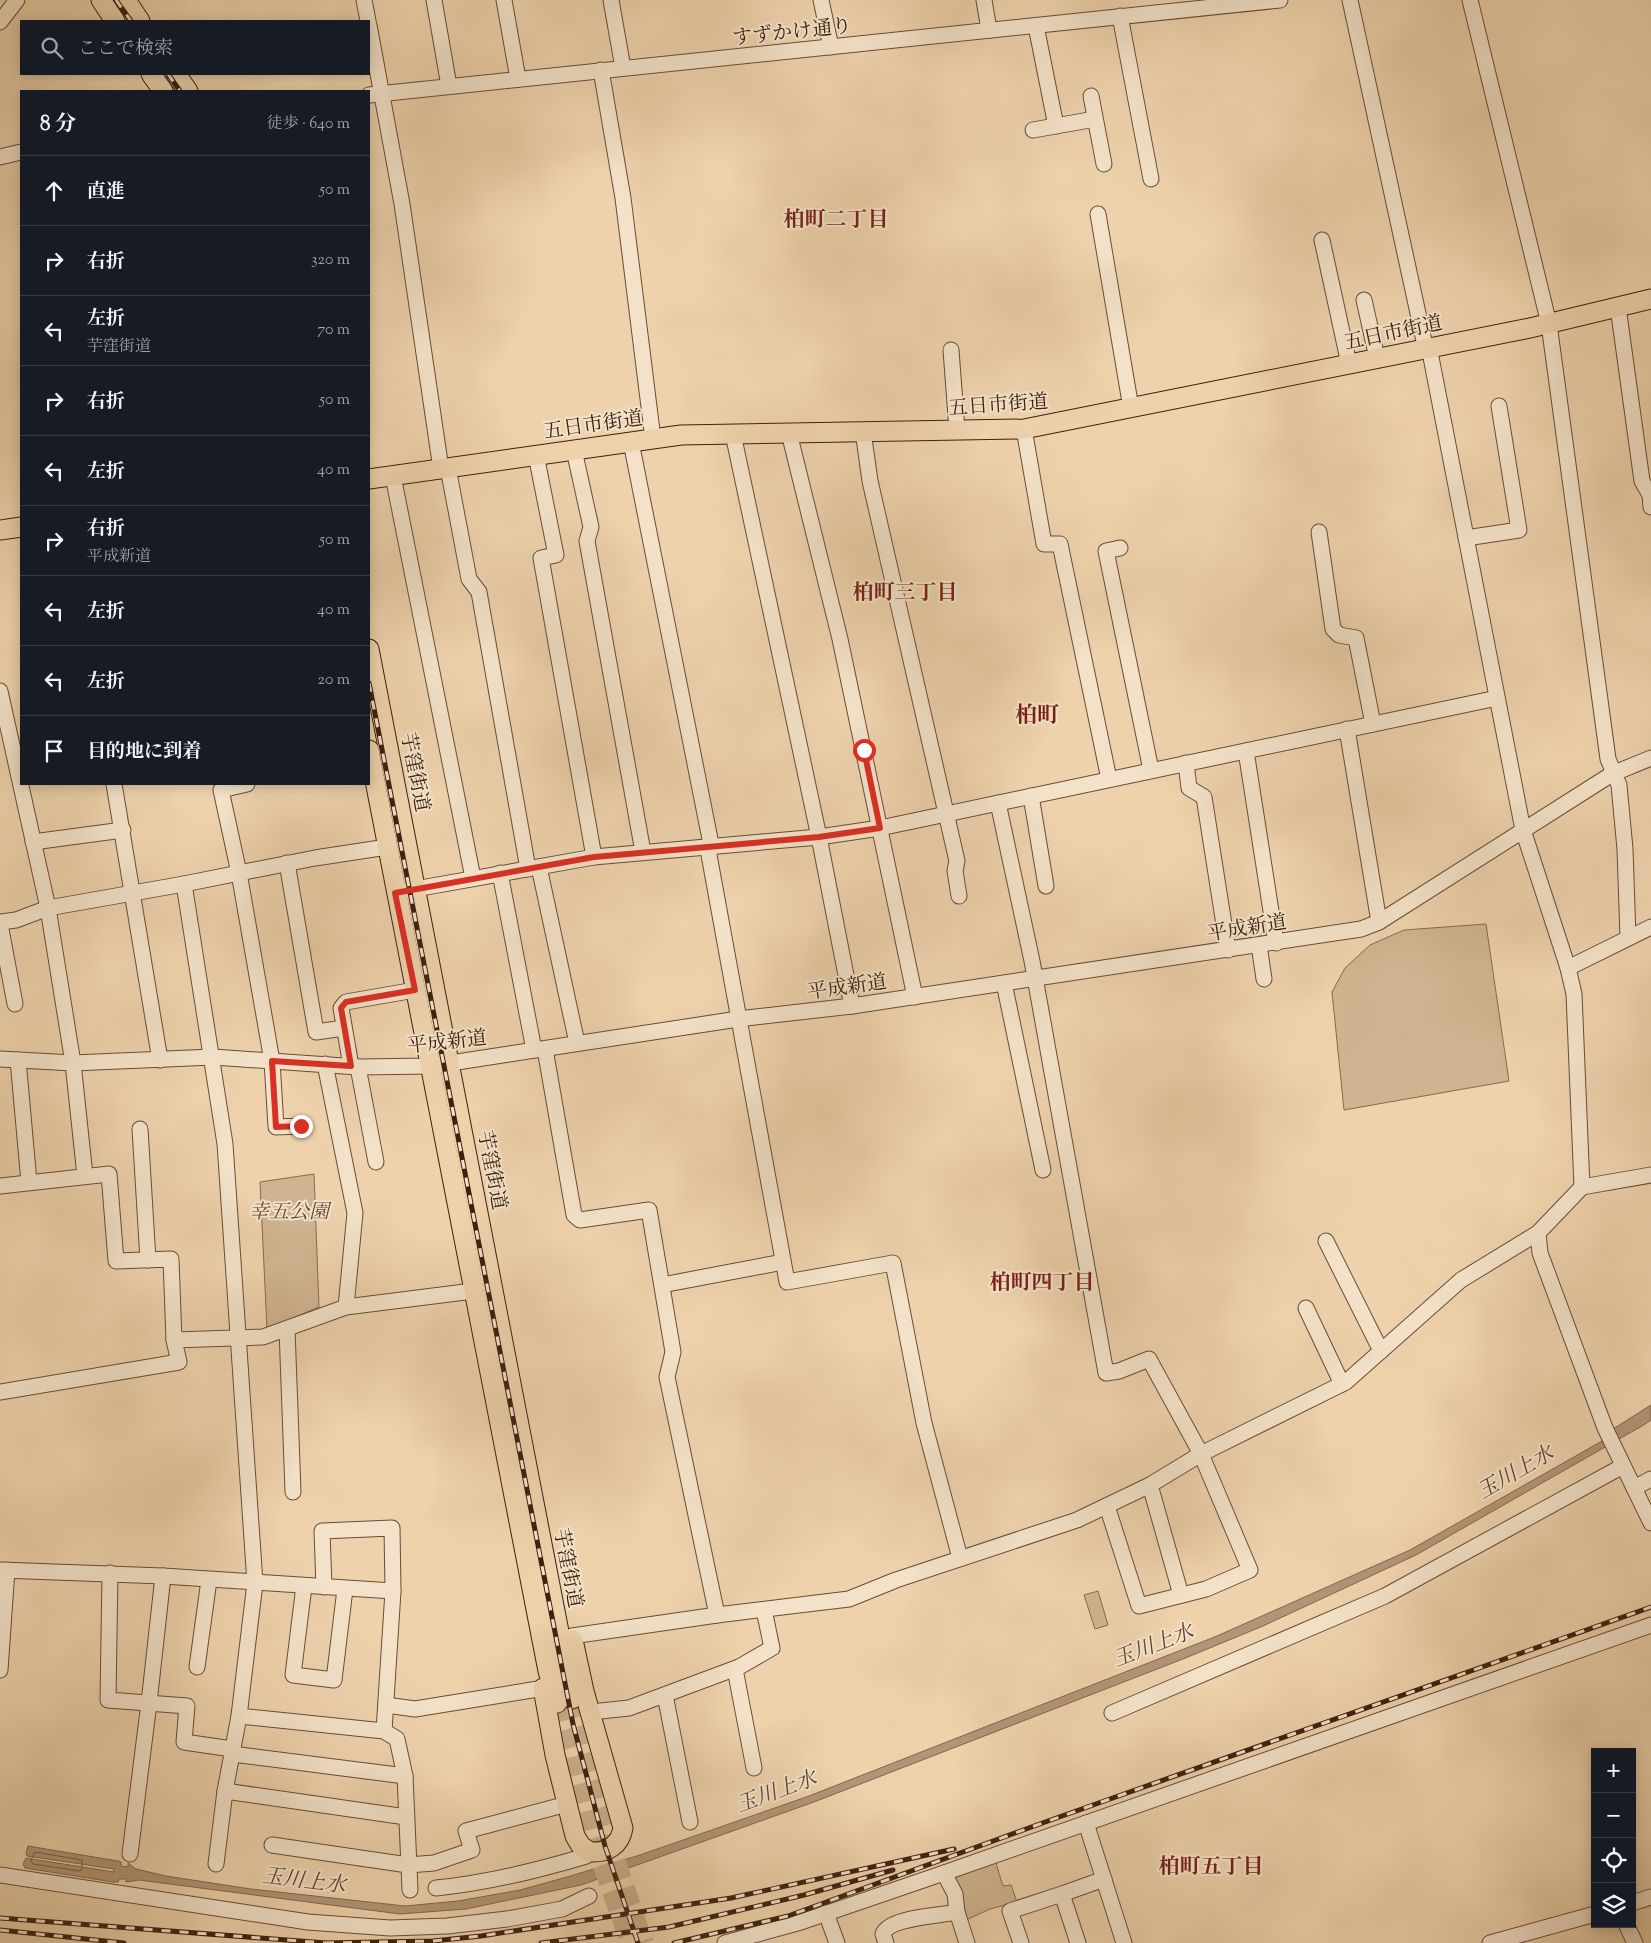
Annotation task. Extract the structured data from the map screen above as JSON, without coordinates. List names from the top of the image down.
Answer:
{
  "streets": {
    "main road": ["五日市街道", "芋窪街道"],
    "street": ["すずかけ通り", "平成新道"]
  },
  "crossings": [
    ["芋窪街道", "平成新道"]
  ],
  "districts": [
    "柏町二丁目",
    "柏町三丁目",
    "柏町",
    "柏町四丁目",
    "柏町五丁目"
  ],
  "water": ["玉川上水"],
  "parks": ["幸五公園"],
  "page": {
    "search": "ここで検索",
    "heading": ["8 分", "徒歩 · 640 m"],
    "list": [
      ["直進", "50 m"],
      ["右折", "320 m"],
      ["左折", "芋窪街道", "70 m"],
      ["右折", "50 m"],
      ["左折", "40 m"],
      ["右折", "平成新道", "50 m"],
      ["左折", "40 m"],
      ["左折", "20 m"],
      "目的地に到着"
    ],
    "map_buttons": ["+", "−"]
  }
}
